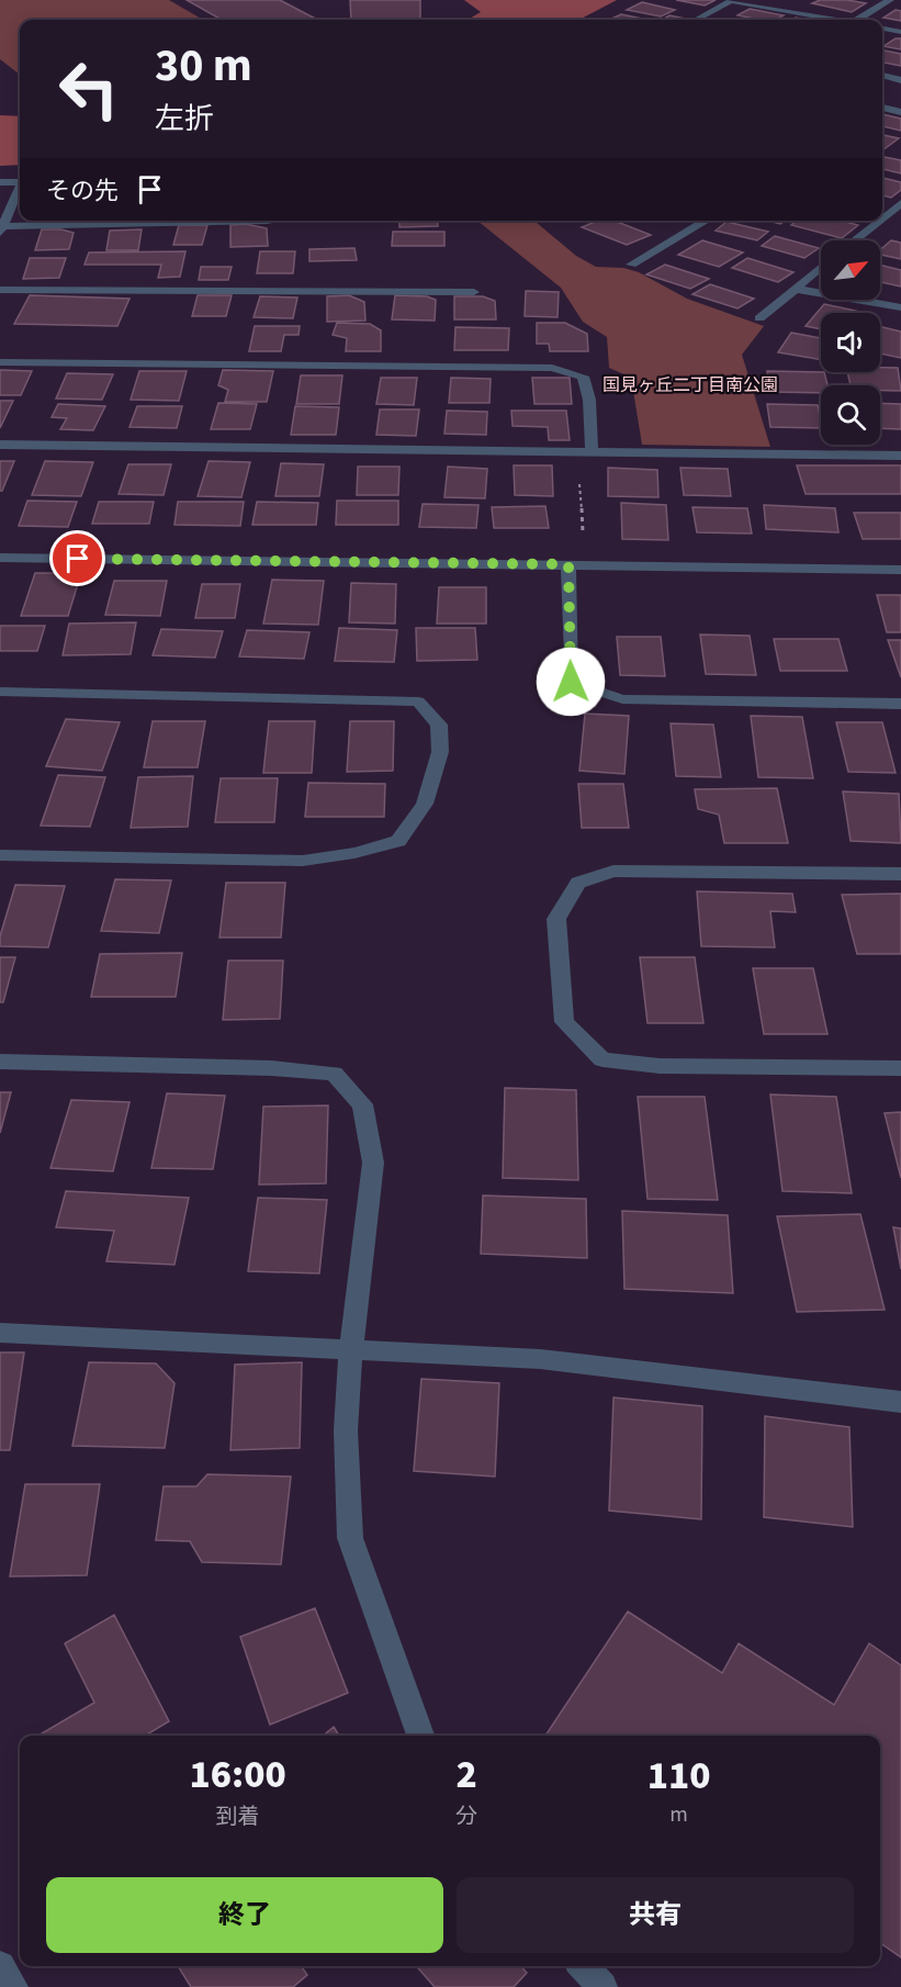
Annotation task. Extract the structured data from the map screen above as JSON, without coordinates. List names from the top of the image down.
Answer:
{
  "parks": ["国見ヶ丘二丁目南公園"],
  "north": "top right",
  "page": {
    "turn": ["30 m", "左折"],
    "then": "その先",
    "eta": [
      "16:00",
      "到着",
      "2",
      "分",
      "110",
      "m"
    ],
    "buttons": ["終了", "共有"]
  }
}
